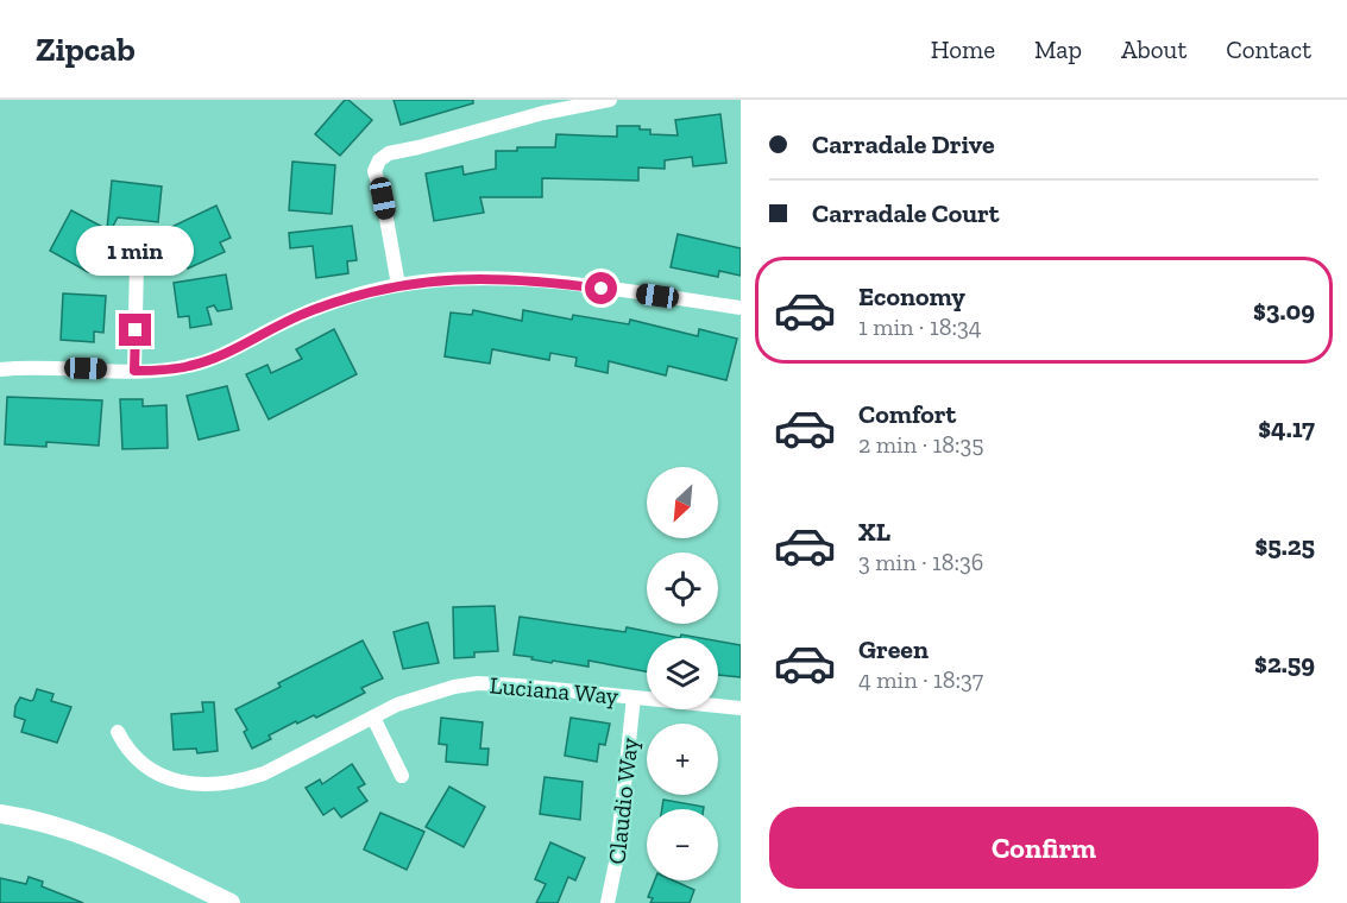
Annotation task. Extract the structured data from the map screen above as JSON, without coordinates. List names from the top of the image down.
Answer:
{
  "streets": {
    "street": ["Luciana Way", "Claudio Way"]
  },
  "crossings": [
    ["Luciana Way", "Claudio Way"]
  ],
  "north": "bottom left",
  "page": {
    "header": "Zipcab",
    "nav": [
      "Home",
      "Map",
      "About",
      "Contact"
    ],
    "banner": ["Carradale Drive", "Carradale Court"],
    "bubble": "1 min",
    "list": [
      {
        "name": "Economy",
        "note": "1 min · 18:34",
        "value": "$3.09"
      },
      {
        "name": "Comfort",
        "note": "2 min · 18:35",
        "value": "$4.17"
      },
      {
        "name": "XL",
        "note": "3 min · 18:36",
        "value": "$5.25"
      },
      {
        "name": "Green",
        "note": "4 min · 18:37",
        "value": "$2.59"
      }
    ],
    "map_buttons": ["+", "−"],
    "buttons": "Confirm"
  }
}
